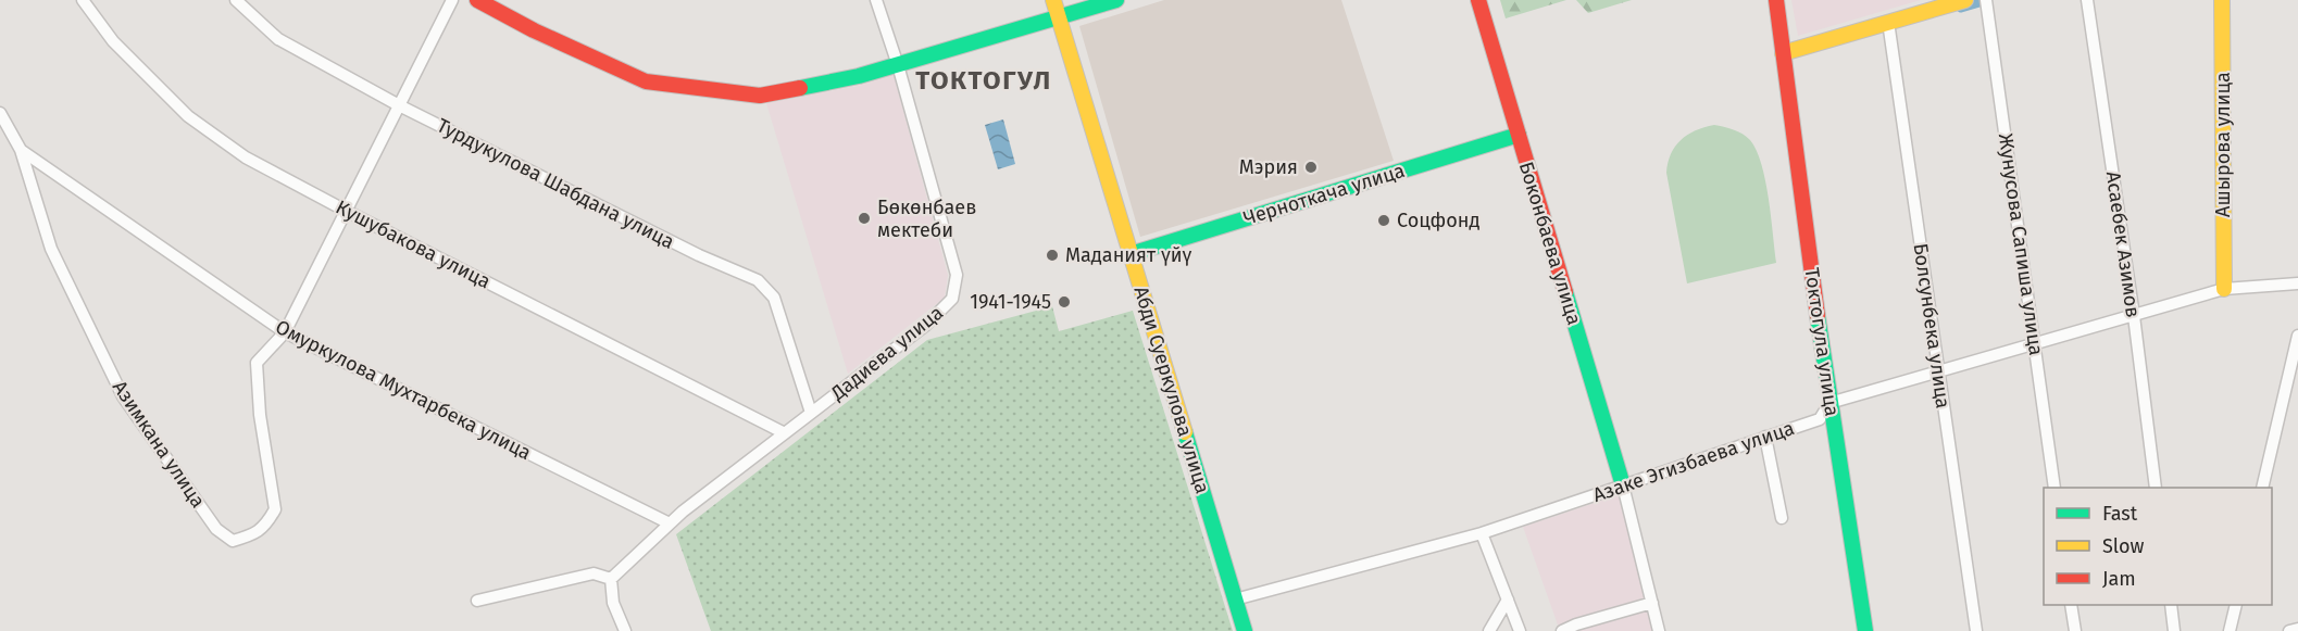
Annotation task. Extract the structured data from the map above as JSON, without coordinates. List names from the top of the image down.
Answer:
{
  "streets": {
    "street": [
      "Ашырова улица",
      "Турдукулова Шабдана улица",
      "Черноткача улица",
      "Боконбаева улица",
      "Кушубакова улица",
      "Жунусова Сапиша улица",
      "Асаебек Азимов",
      "Болсунбека улица",
      "Токтогула улица",
      "Дадиева улица",
      "Омуркулова Мухтарбека улица",
      "Абди Суеркулова улица",
      "Азимкана улица",
      "Азаке Эгизбаева улица"
    ]
  },
  "crossings": [
    ["Ашырова улица", "Азаке Эгизбаева улица"],
    ["Турдукулова Шабдана улица", "Дадиева улица"],
    ["Черноткача улица", "Боконбаева улица"],
    ["Черноткача улица", "Абди Суеркулова улица"],
    ["Боконбаева улица", "Азаке Эгизбаева улица"],
    ["Кушубакова улица", "Дадиева улица"],
    ["Жунусова Сапиша улица", "Азаке Эгизбаева улица"],
    ["Асаебек Азимов", "Азаке Эгизбаева улица"],
    ["Болсунбека улица", "Азаке Эгизбаева улица"],
    ["Токтогула улица", "Азаке Эгизбаева улица"],
    ["Дадиева улица", "Омуркулова Мухтарбека улица"],
    ["Омуркулова Мухтарбека улица", "Азимкана улица"],
    ["Абди Суеркулова улица", "Азаке Эгизбаева улица"]
  ],
  "districts": ["ТОКТОГУЛ"],
  "places": [
    "Мэрия",
    "Бөкөнбаев мектеби",
    "Соцфонд",
    "Маданият үйү",
    "1941-1945"
  ],
  "legend": ["Fast", "Slow", "Jam"]
}
